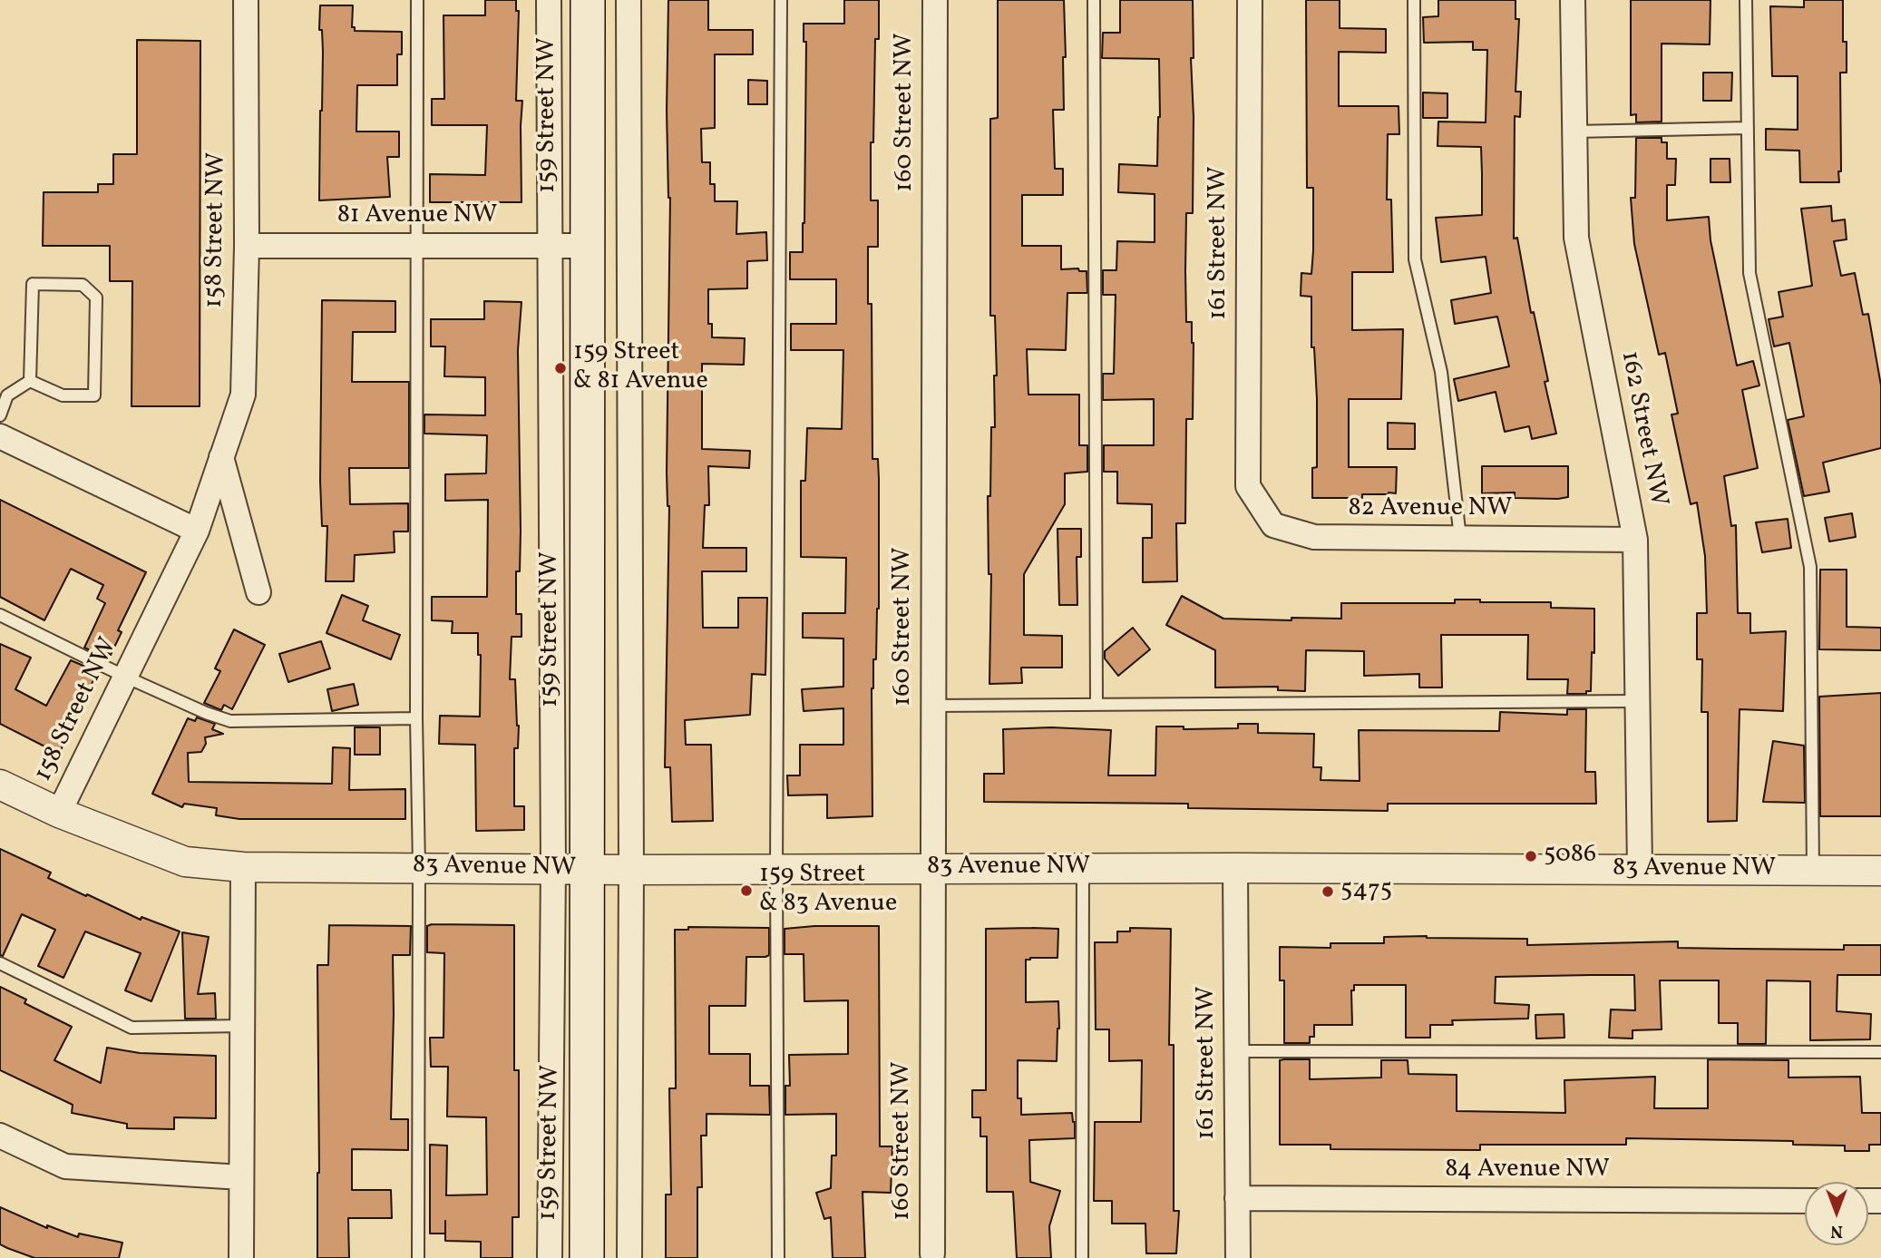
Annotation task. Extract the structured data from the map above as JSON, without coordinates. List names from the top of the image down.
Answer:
{
  "streets": {
    "main road": ["159 Street NW"],
    "street": [
      "160 Street NW",
      "81 Avenue NW",
      "158 Street NW",
      "161 Street NW",
      "162 Street NW",
      "82 Avenue NW",
      "83 Avenue NW",
      "84 Avenue NW"
    ]
  },
  "crossings": [
    ["160 Street NW", "83 Avenue NW"],
    ["159 Street NW", "81 Avenue NW"],
    ["159 Street NW", "83 Avenue NW"],
    ["81 Avenue NW", "158 Street NW"],
    ["158 Street NW", "83 Avenue NW"],
    ["161 Street NW", "82 Avenue NW"],
    ["161 Street NW", "83 Avenue NW"],
    ["161 Street NW", "84 Avenue NW"],
    ["162 Street NW", "82 Avenue NW"],
    ["162 Street NW", "83 Avenue NW"]
  ],
  "places": [
    "159 Street & 81 Avenue",
    "5086",
    "159 Street & 83 Avenue",
    "5475"
  ],
  "north": "bottom"
}
